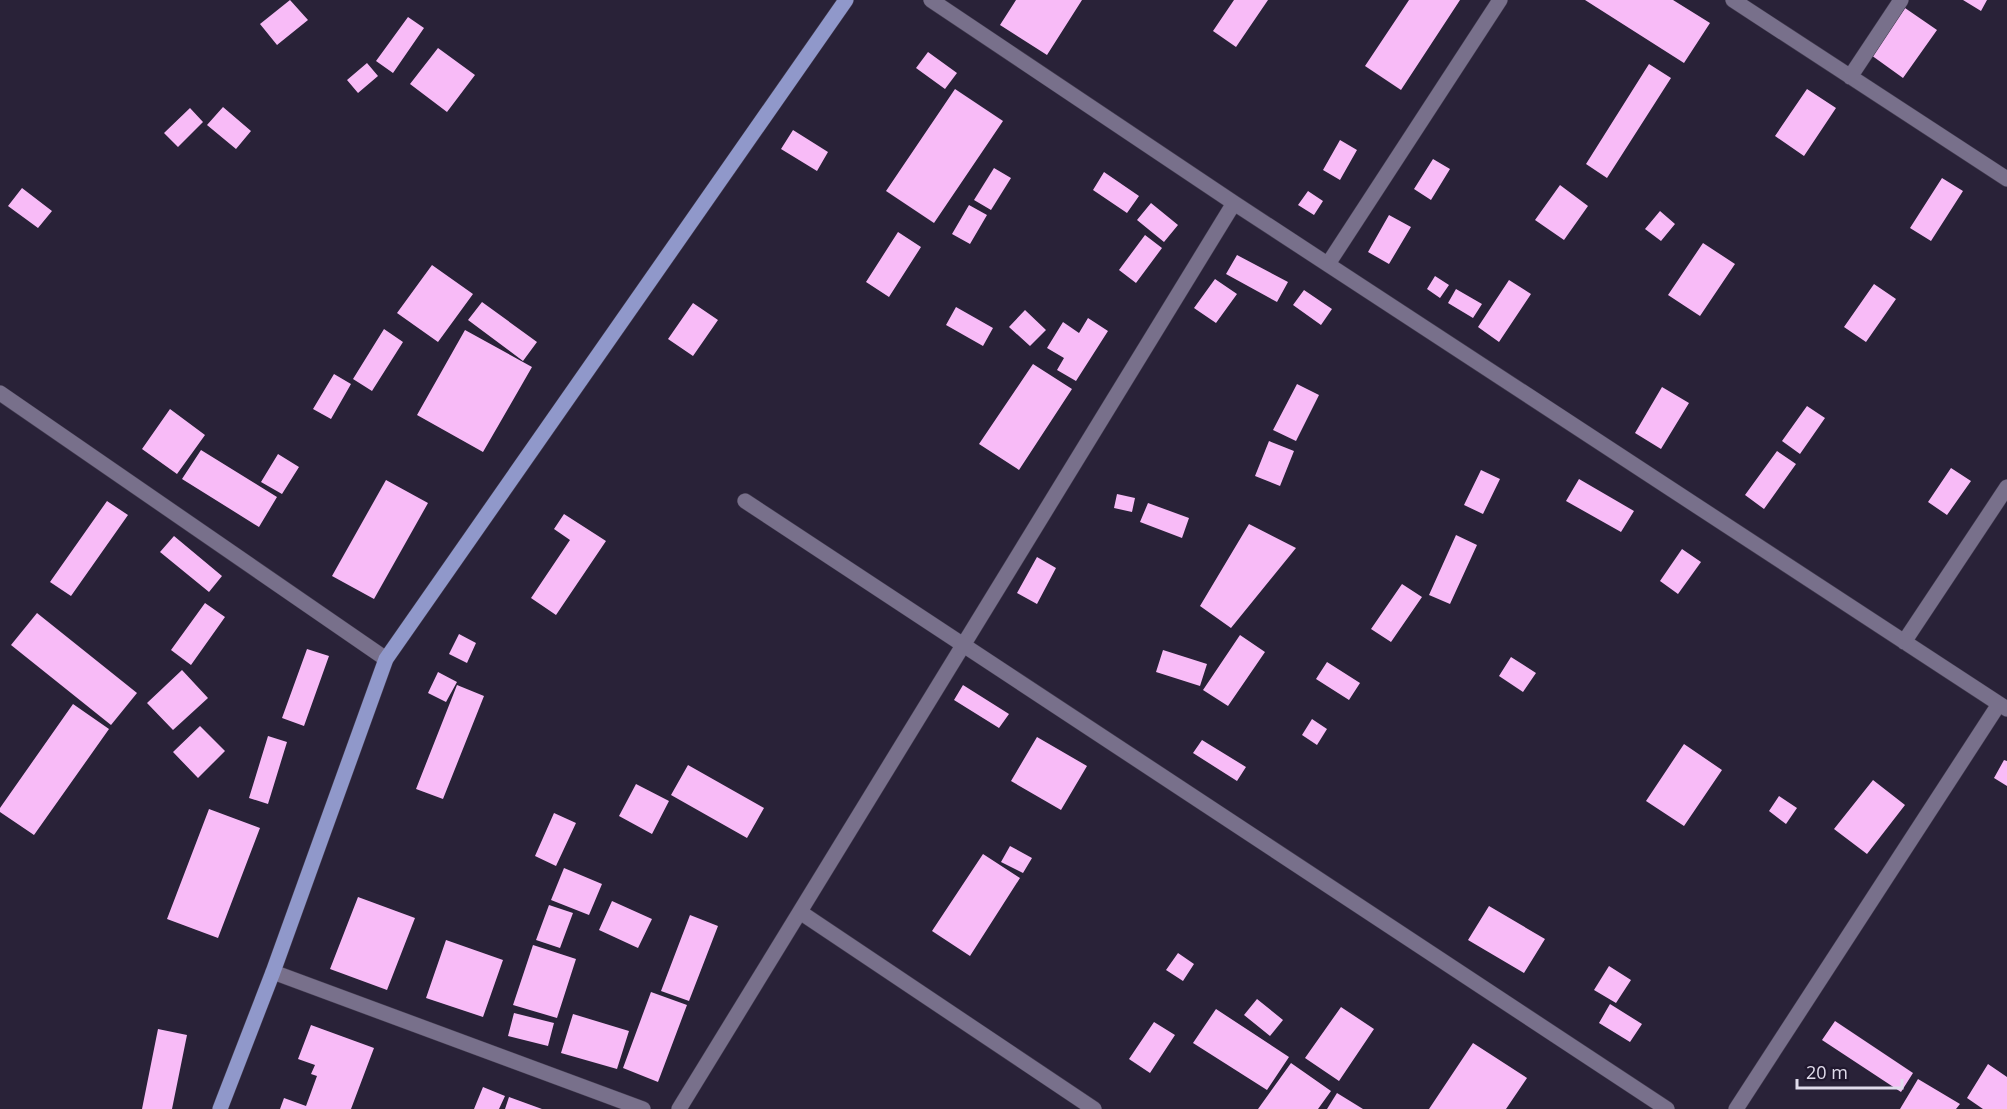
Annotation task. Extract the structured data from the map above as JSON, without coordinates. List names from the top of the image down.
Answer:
{
  "scale_bar": "20 m"
}
